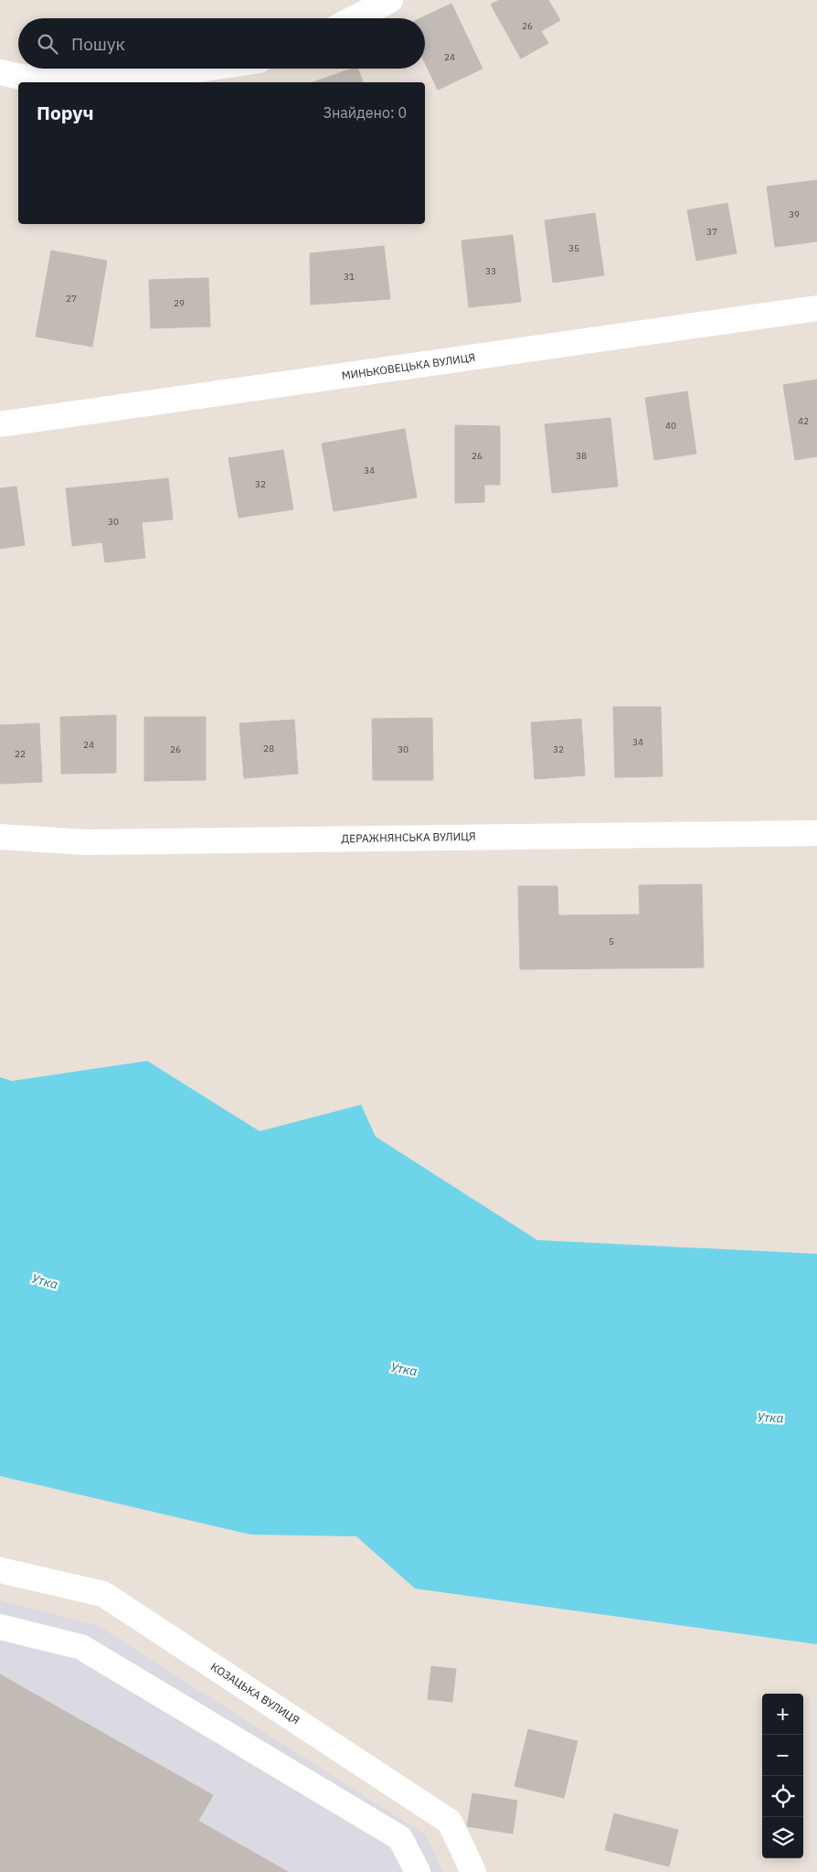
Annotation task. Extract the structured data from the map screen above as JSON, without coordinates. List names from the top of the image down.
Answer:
{
  "streets": {
    "street": ["МИНЬКОВЕЦЬКА ВУЛИЦЯ", "ДЕРАЖНЯНСЬКА ВУЛИЦЯ", "КОЗАЦЬКА ВУЛИЦЯ"]
  },
  "water": ["Утка"],
  "house_numbers": [
    "26",
    "24",
    "39",
    "37",
    "35",
    "33",
    "31",
    "27",
    "29",
    "42",
    "40",
    "26",
    "38",
    "34",
    "32",
    "30",
    "34",
    "24",
    "28",
    "26",
    "30",
    "32",
    "22",
    "5"
  ],
  "page": {
    "search": "Пошук",
    "heading": ["Поруч", "Знайдено: 0"],
    "map_buttons": ["+", "−"]
  }
}
